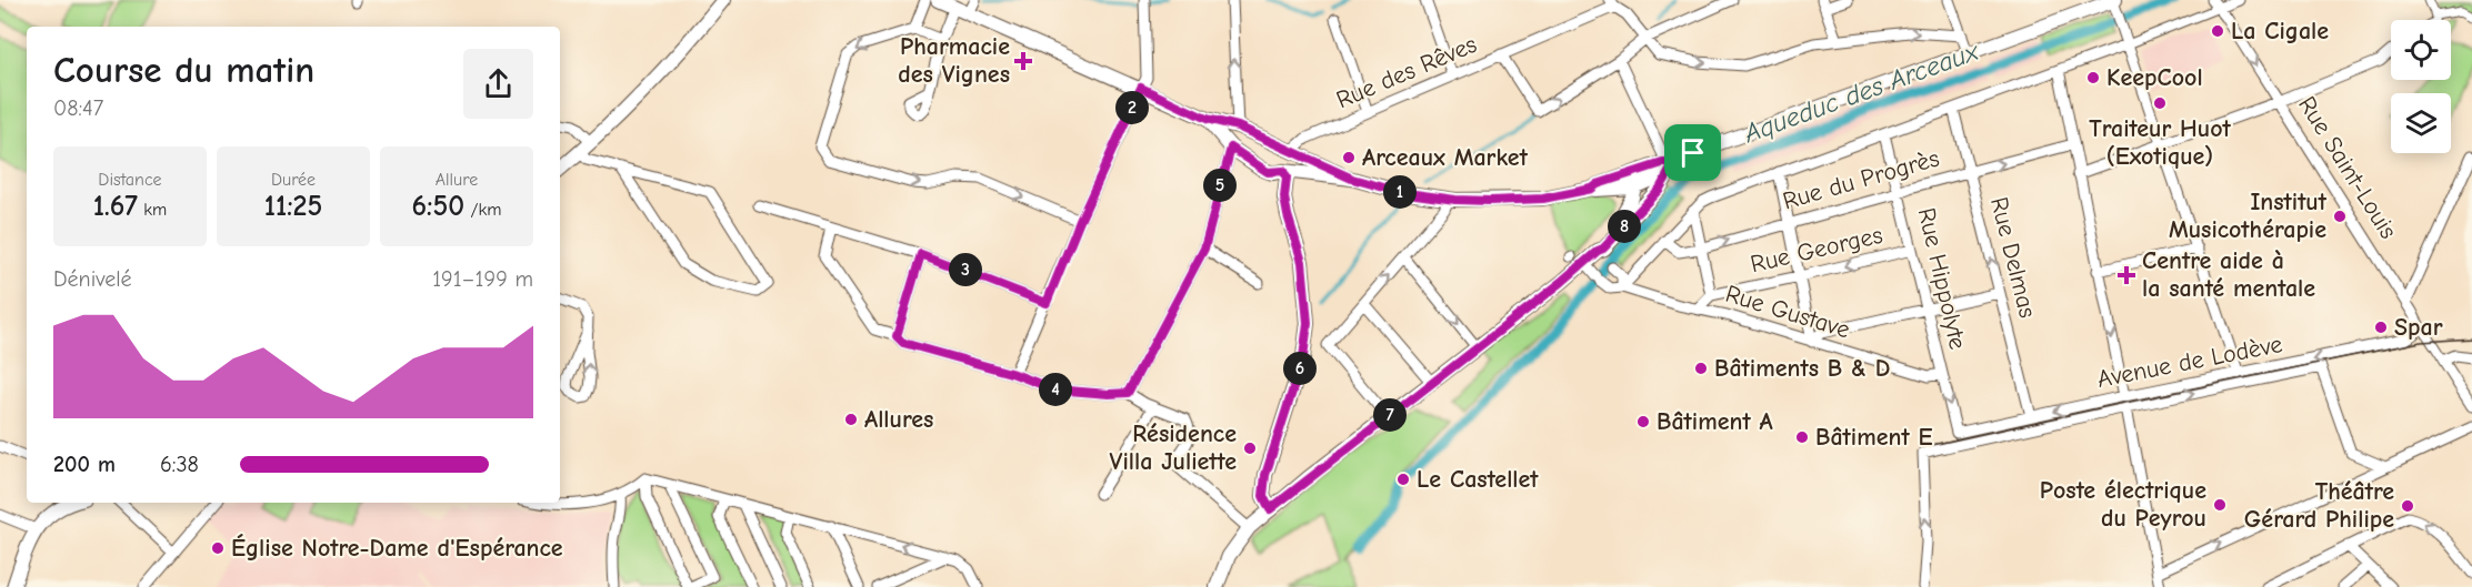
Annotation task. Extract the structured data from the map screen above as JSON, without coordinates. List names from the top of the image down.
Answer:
{
  "streets": {
    "street": [
      "Rue des Rêves",
      "Rue Saint-Louis",
      "Rue du Progrès",
      "Rue Georges",
      "Rue Delmas",
      "Rue Hippolyte",
      "Rue Gustave",
      "Avenue de Lodève"
    ]
  },
  "crossings": [
    ["Rue Saint-Louis", "Avenue de Lodève"],
    ["Rue du Progrès", "Rue Delmas"],
    ["Rue du Progrès", "Rue Hippolyte"],
    ["Rue Georges", "Rue Hippolyte"],
    ["Rue Delmas", "Avenue de Lodève"],
    ["Rue Hippolyte", "Rue Gustave"],
    ["Rue Hippolyte", "Avenue de Lodève"]
  ],
  "one_way": ["Rue Delmas", "Avenue de Lodève"],
  "water": ["Aqueduc des Arceaux"],
  "places": {
    "other": [
      "La Cigale",
      "KeepCool",
      "Traiteur Huot (Exotique)",
      "Arceaux Market",
      "Institut Musicothérapie",
      "Spar",
      "Bâtiments B & D",
      "Allures",
      "Bâtiment A",
      "Bâtiment E",
      "Résidence Villa Juliette",
      "Le Castellet",
      "Poste électrique du Peyrou",
      "Théâtre Gérard Philipe",
      "Église Notre-Dame d'Espérance"
    ],
    "health": ["Pharmacie des Vignes", "Centre aide à la santé mentale"]
  },
  "page": {
    "heading": ["Course du matin", "08:47"],
    "pins": [
      "2",
      "5",
      "1",
      "8",
      "3",
      "6",
      "4",
      "7"
    ],
    "stats": [
      ["Distance", "1.67 km"],
      ["Durée", "11:25"],
      ["Allure", "6:50 /km"]
    ],
    "chart": ["Dénivelé", "191–199 m"],
    "list": [
      {
        "name": "200 m",
        "note": "6:38"
      }
    ]
  }
}
